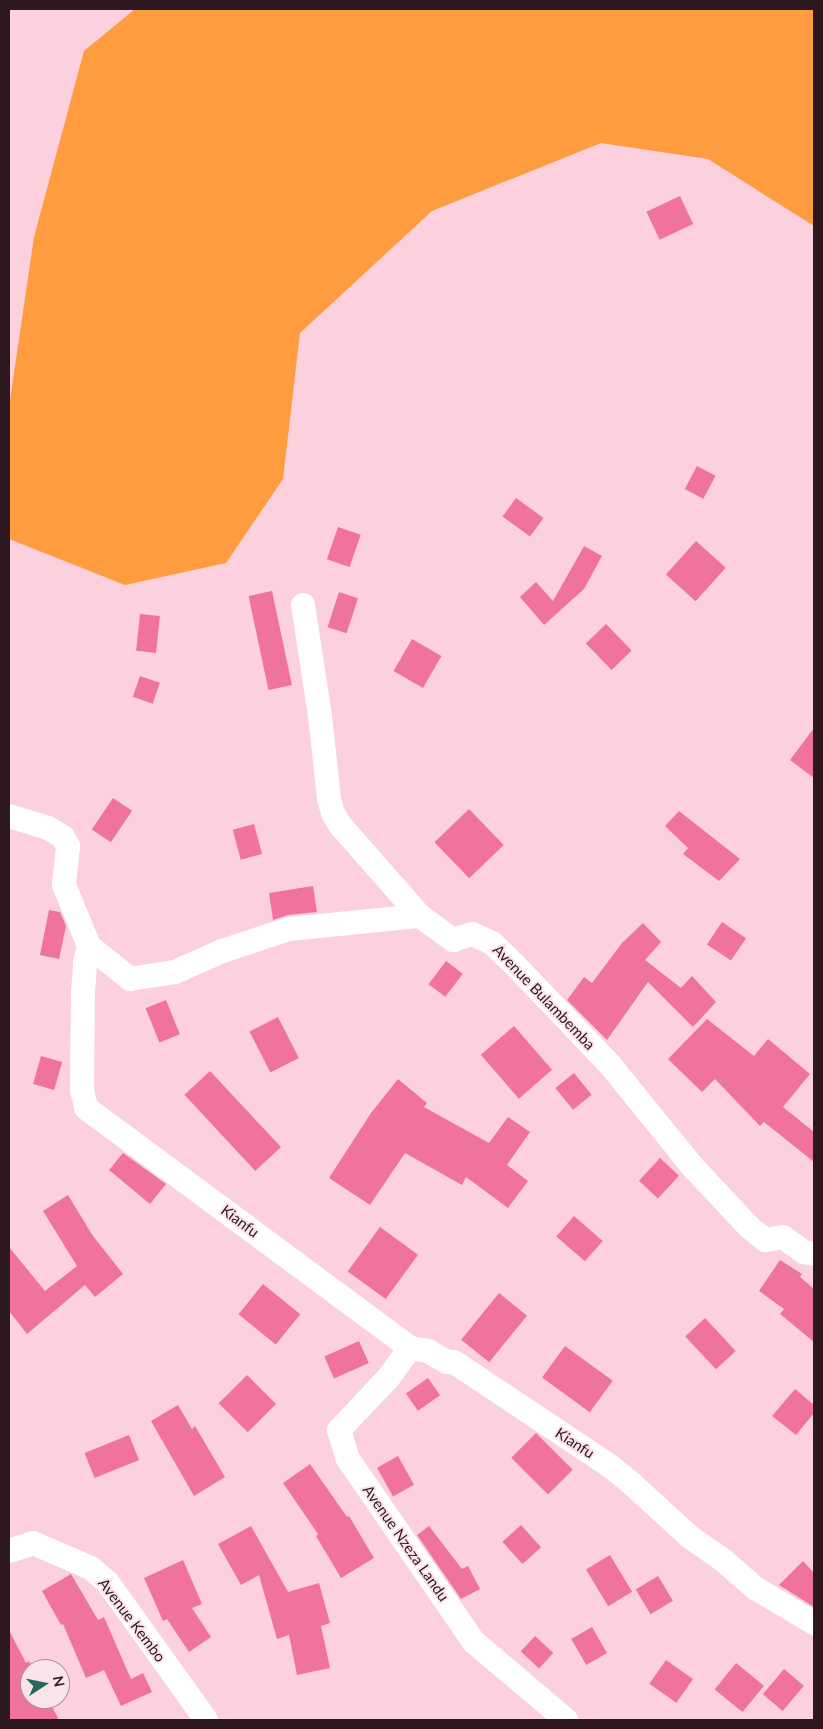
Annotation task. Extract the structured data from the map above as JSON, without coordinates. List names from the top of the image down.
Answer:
{
  "streets": {
    "street": [
      "Avenue Bulambemba",
      "Kianfu",
      "Avenue Nzeza Landu",
      "Avenue Kembo"
    ]
  },
  "crossings": [
    ["Kianfu", "Avenue Nzeza Landu"]
  ],
  "north": "right"
}
